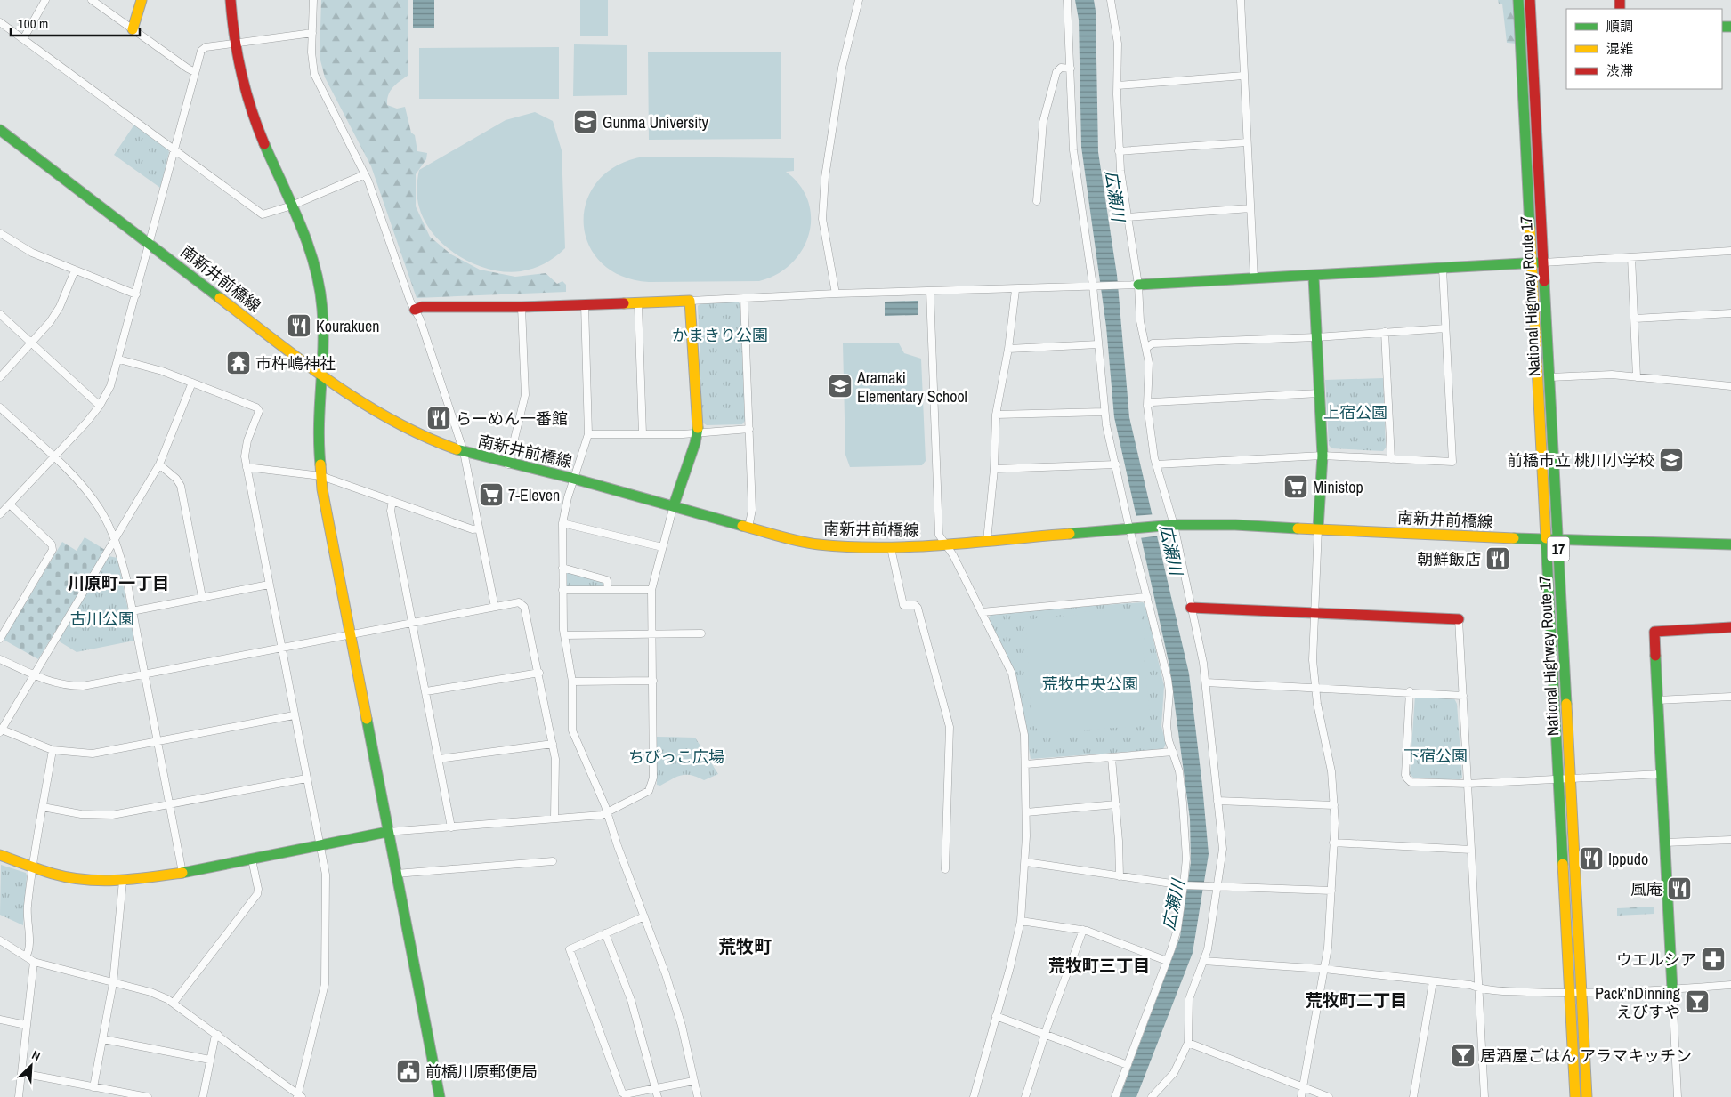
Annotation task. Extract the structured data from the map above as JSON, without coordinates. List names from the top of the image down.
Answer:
{
  "streets": {
    "main road": ["南新井前橋線", "National Highway Route 17", "17"]
  },
  "crossings": [
    ["南新井前橋線", "National Highway Route 17"]
  ],
  "districts": [
    "川原町一丁目",
    "荒牧町",
    "荒牧町三丁目",
    "荒牧町二丁目"
  ],
  "water": ["広瀬川"],
  "parks": [
    "かまきり公園",
    "上宿公園",
    "古川公園",
    "荒牧中央公園",
    "下宿公園",
    "ちびっこ広場"
  ],
  "places": {
    "school or university": ["Gunma University", "Aramaki Elementary School", "前橋市立 桃川小学校"],
    "restaurant": [
      "Kourakuen",
      "らーめん一番館",
      "朝鮮飯店",
      "Ippudo",
      "風庵"
    ],
    "temple": ["市杵嶋神社"],
    "supermarket": ["Ministop", "7-Eleven"],
    "pharmacy": ["ウエルシア"],
    "bar": ["Pack’nDinning えびすや", "居酒屋ごはん アラマキッチン"],
    "public building": ["前橋川原郵便局"]
  },
  "legend": ["順調", "混雑", "渋滞"],
  "scale_bar": "100 m",
  "north": "top right"
}
